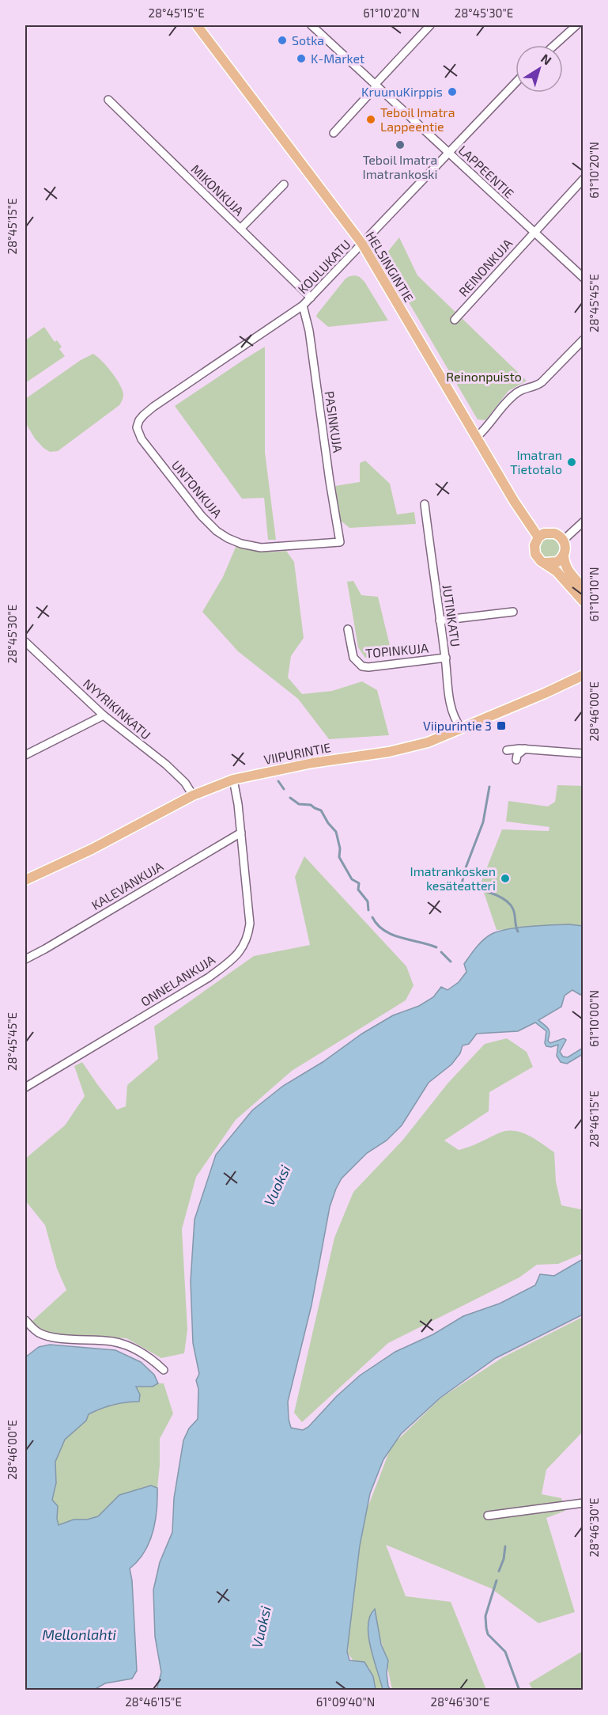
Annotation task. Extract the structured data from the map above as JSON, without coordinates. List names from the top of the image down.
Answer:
{
  "streets": {
    "main road": ["HELSINGINTIE", "VIIPURINTIE"],
    "street": [
      "LAPPEENTIE",
      "MIKONKUJA",
      "KOULUKATU",
      "REINONKUJA",
      "PASINKUJA",
      "UNTONKUJA",
      "JUTINKATU",
      "TOPINKUJA",
      "NYYRIKINKATU",
      "KALEVANKUJA",
      "ONNELANKUJA"
    ]
  },
  "crossings": [
    ["LAPPEENTIE", "KOULUKATU"],
    ["LAPPEENTIE", "REINONKUJA"],
    ["MIKONKUJA", "KOULUKATU"],
    ["KOULUKATU", "HELSINGINTIE"],
    ["KOULUKATU", "PASINKUJA"],
    ["KOULUKATU", "UNTONKUJA"],
    ["PASINKUJA", "UNTONKUJA"],
    ["JUTINKATU", "TOPINKUJA"],
    ["JUTINKATU", "VIIPURINTIE"],
    ["NYYRIKINKATU", "VIIPURINTIE"],
    ["VIIPURINTIE", "ONNELANKUJA"],
    ["KALEVANKUJA", "ONNELANKUJA"]
  ],
  "water": ["Vuoksi", "Mellonlahti"],
  "parks": ["Reinonpuisto"],
  "places": {
    "other": [
      "Sotka",
      "K-Market",
      "KruunuKirppis",
      "Teboil Imatra Lappeentie",
      "Teboil Imatra Imatrankoski",
      "Imatran Tietotalo",
      "Imatrankosken kesäteatteri"
    ],
    "transit": ["Viipurintie 3"]
  },
  "north": "top right",
  "coordinates": [
    "28°45'15\"E",
    "61°10'20\"N",
    "28°45'30\"E",
    "28°45'45\"E",
    "61°10'10\"N",
    "28°46'00\"E",
    "61°10'00\"N",
    "28°46'15\"E",
    "28°46'30\"E",
    "61°09'40\"N"
  ]
}
